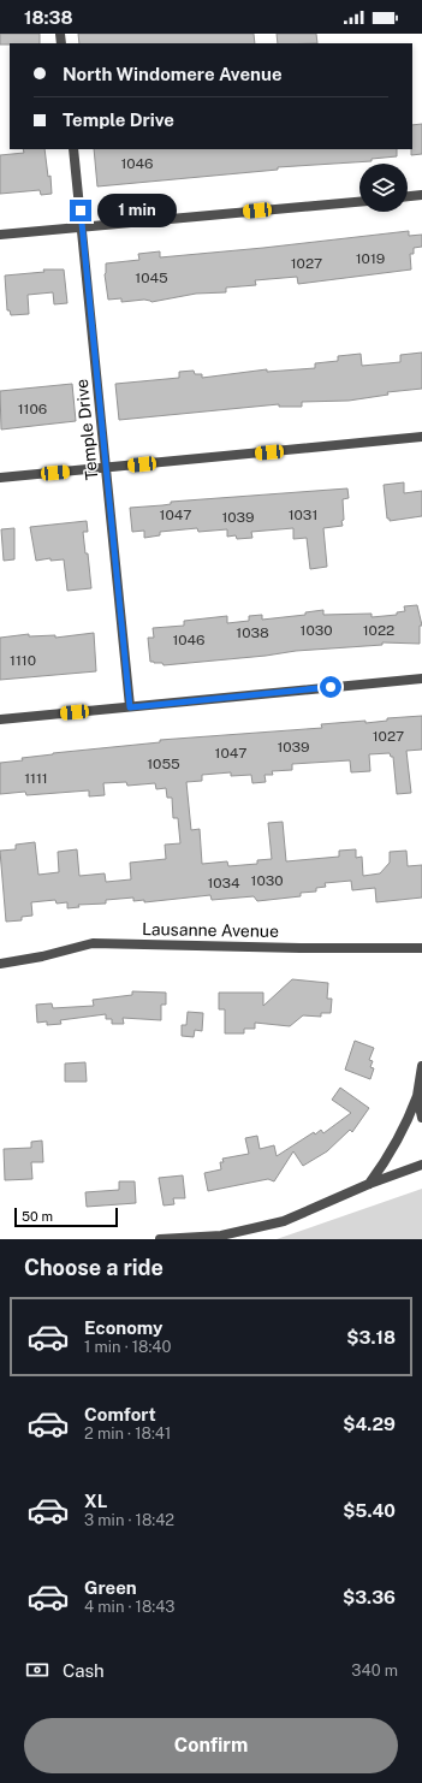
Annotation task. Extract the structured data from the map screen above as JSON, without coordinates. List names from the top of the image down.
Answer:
{
  "streets": {
    "street": ["Temple Drive", "Lausanne Avenue"]
  },
  "house_numbers": [
    "1046",
    "1019",
    "1027",
    "1045",
    "1106",
    "1047",
    "1031",
    "1039",
    "1030",
    "1022",
    "1038",
    "1046",
    "1110",
    "1027",
    "1039",
    "1047",
    "1055",
    "1111",
    "1030",
    "1034"
  ],
  "scale_bar": "50 m",
  "page": {
    "status": "18:38",
    "banner": ["North Windomere Avenue", "Temple Drive"],
    "bubble": "1 min",
    "scale": "50 m",
    "heading": "Choose a ride",
    "list": [
      {
        "name": "Economy",
        "note": "1 min · 18:40",
        "value": "$3.18"
      },
      {
        "name": "Comfort",
        "note": "2 min · 18:41",
        "value": "$4.29"
      },
      {
        "name": "XL",
        "note": "3 min · 18:42",
        "value": "$5.40"
      },
      {
        "name": "Green",
        "note": "4 min · 18:43",
        "value": "$3.36"
      }
    ],
    "pay": ["Cash", "340 m"],
    "buttons": "Confirm"
  }
}
